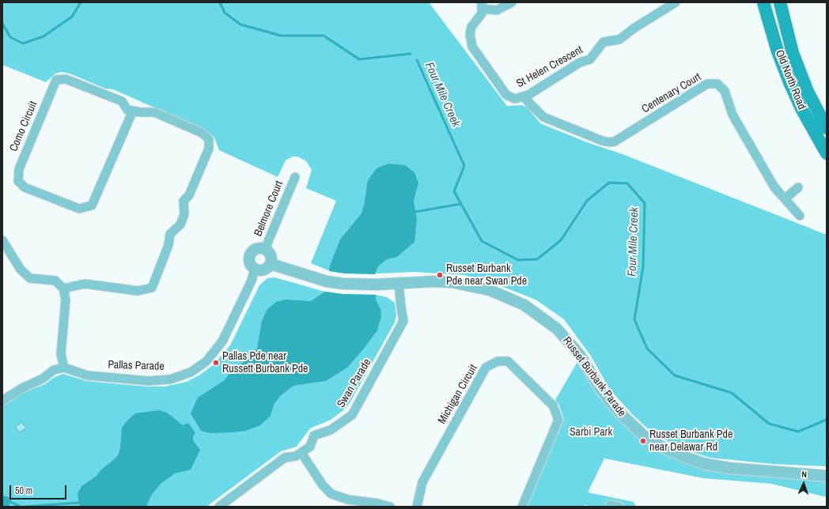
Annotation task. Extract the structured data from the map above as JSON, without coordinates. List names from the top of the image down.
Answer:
{
  "streets": {
    "main road": ["Old North Road"],
    "street": [
      "St Helen Crescent",
      "Centenary Court",
      "Como Circuit",
      "Belmore Court",
      "Pallas Parade",
      "Russet Burbank Parade",
      "Swan Parade",
      "Michigan Circuit"
    ]
  },
  "crossings": [
    ["St Helen Crescent", "Centenary Court"],
    ["Belmore Court", "Pallas Parade"],
    ["Belmore Court", "Russet Burbank Parade"],
    ["Pallas Parade", "Russet Burbank Parade"],
    ["Russet Burbank Parade", "Swan Parade"]
  ],
  "water": ["Four Mile Creek"],
  "parks": ["Sarbi Park"],
  "places": ["Russet Burbank Pde near Swan Pde", "Pallas Pde near Russett Burbank Pde", "Russet Burbank Pde near Delawar Rd"],
  "scale_bar": "50 m",
  "north": "top"
}
